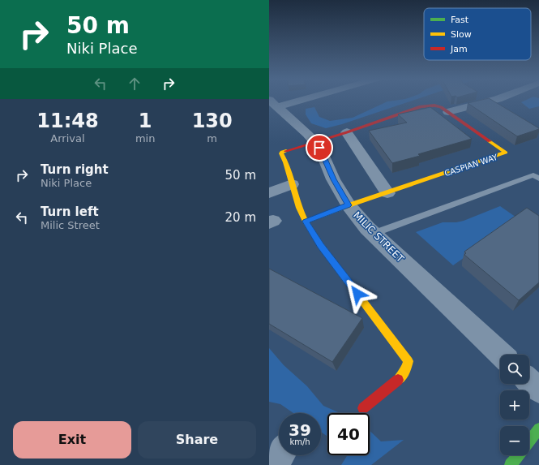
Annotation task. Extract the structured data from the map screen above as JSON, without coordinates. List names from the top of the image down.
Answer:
{
  "streets": {
    "street": ["CASPIAN WAY", "MILIC STREET"]
  },
  "crossings": [
    ["CASPIAN WAY", "MILIC STREET"]
  ],
  "legend": ["Fast", "Slow", "Jam"],
  "page": {
    "turn": ["50 m", "Niki Place"],
    "eta": [
      "11:48",
      "Arrival",
      "1",
      "min",
      "130",
      "m"
    ],
    "list": [
      {
        "name": "Turn right",
        "note": "Niki Place",
        "value": "50 m"
      },
      {
        "name": "Turn left",
        "note": "Milic Street",
        "value": "20 m"
      }
    ],
    "map_buttons": ["+", "−"],
    "speed": "39 km/h",
    "limit": "40",
    "buttons": ["Exit", "Share"]
  }
}
